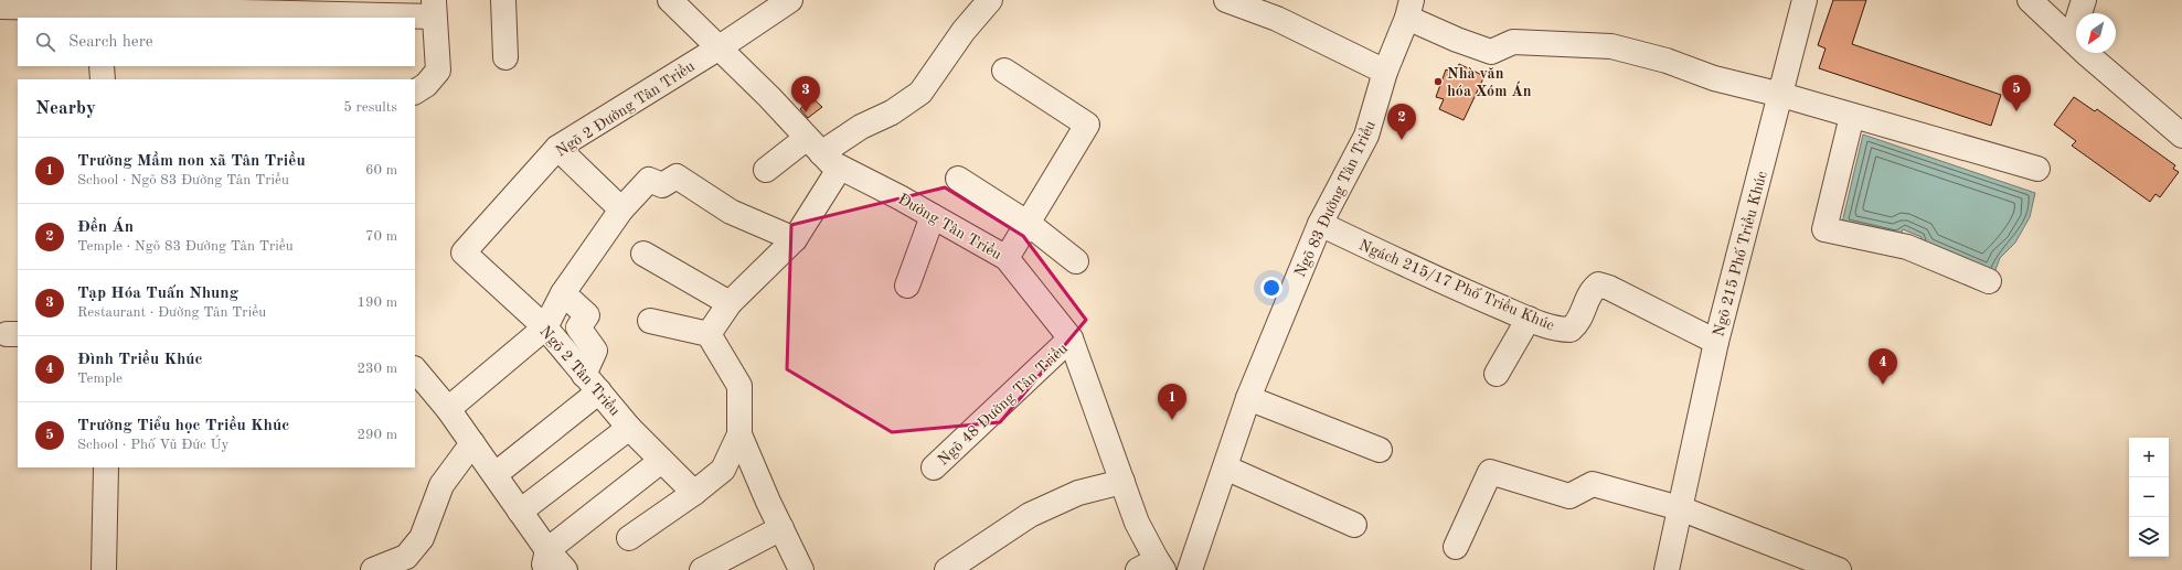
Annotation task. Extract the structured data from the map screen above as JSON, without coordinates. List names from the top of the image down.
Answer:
{
  "streets": {
    "street": [
      "Ngõ 2 Đường Tân Triều",
      "Ngõ 83 Đường Tân Triều",
      "Đường Tân Triều",
      "Ngõ 215 Phố Triều Khúc",
      "Ngách 215/17 Phố Triều Khúc",
      "Ngõ 2 Tân Triều",
      "Ngõ 48 Đường Tân Triều"
    ]
  },
  "crossings": [
    ["Ngõ 2 Đường Tân Triều", "Đường Tân Triều"],
    ["Ngõ 2 Đường Tân Triều", "Ngõ 2 Tân Triều"],
    ["Ngõ 83 Đường Tân Triều", "Ngách 215/17 Phố Triều Khúc"],
    ["Đường Tân Triều", "Ngõ 48 Đường Tân Triều"],
    ["Ngõ 215 Phố Triều Khúc", "Ngách 215/17 Phố Triều Khúc"]
  ],
  "places": ["Nhà văn hóa Xóm Án"],
  "north": "bottom left",
  "page": {
    "search": "Search here",
    "pins": [
      "5",
      "3",
      "2",
      "4",
      "1"
    ],
    "heading": ["Nearby", "5 results"],
    "list": [
      {
        "mark": "1",
        "name": "Trường Mầm non xã Tân Triều",
        "note": "School · Ngõ 83 Đường Tân Triều",
        "value": "60 m"
      },
      {
        "mark": "2",
        "name": "Đền Án",
        "note": "Temple · Ngõ 83 Đường Tân Triều",
        "value": "70 m"
      },
      {
        "mark": "3",
        "name": "Tạp Hóa Tuấn Nhung",
        "note": "Restaurant · Đường Tân Triều",
        "value": "190 m"
      },
      {
        "mark": "4",
        "name": "Đình Triều Khúc",
        "note": "Temple",
        "value": "230 m"
      },
      {
        "mark": "5",
        "name": "Trường Tiểu học Triều Khúc",
        "note": "School · Phố Vũ Đức Úy",
        "value": "290 m"
      }
    ],
    "map_buttons": ["+", "−"]
  }
}
